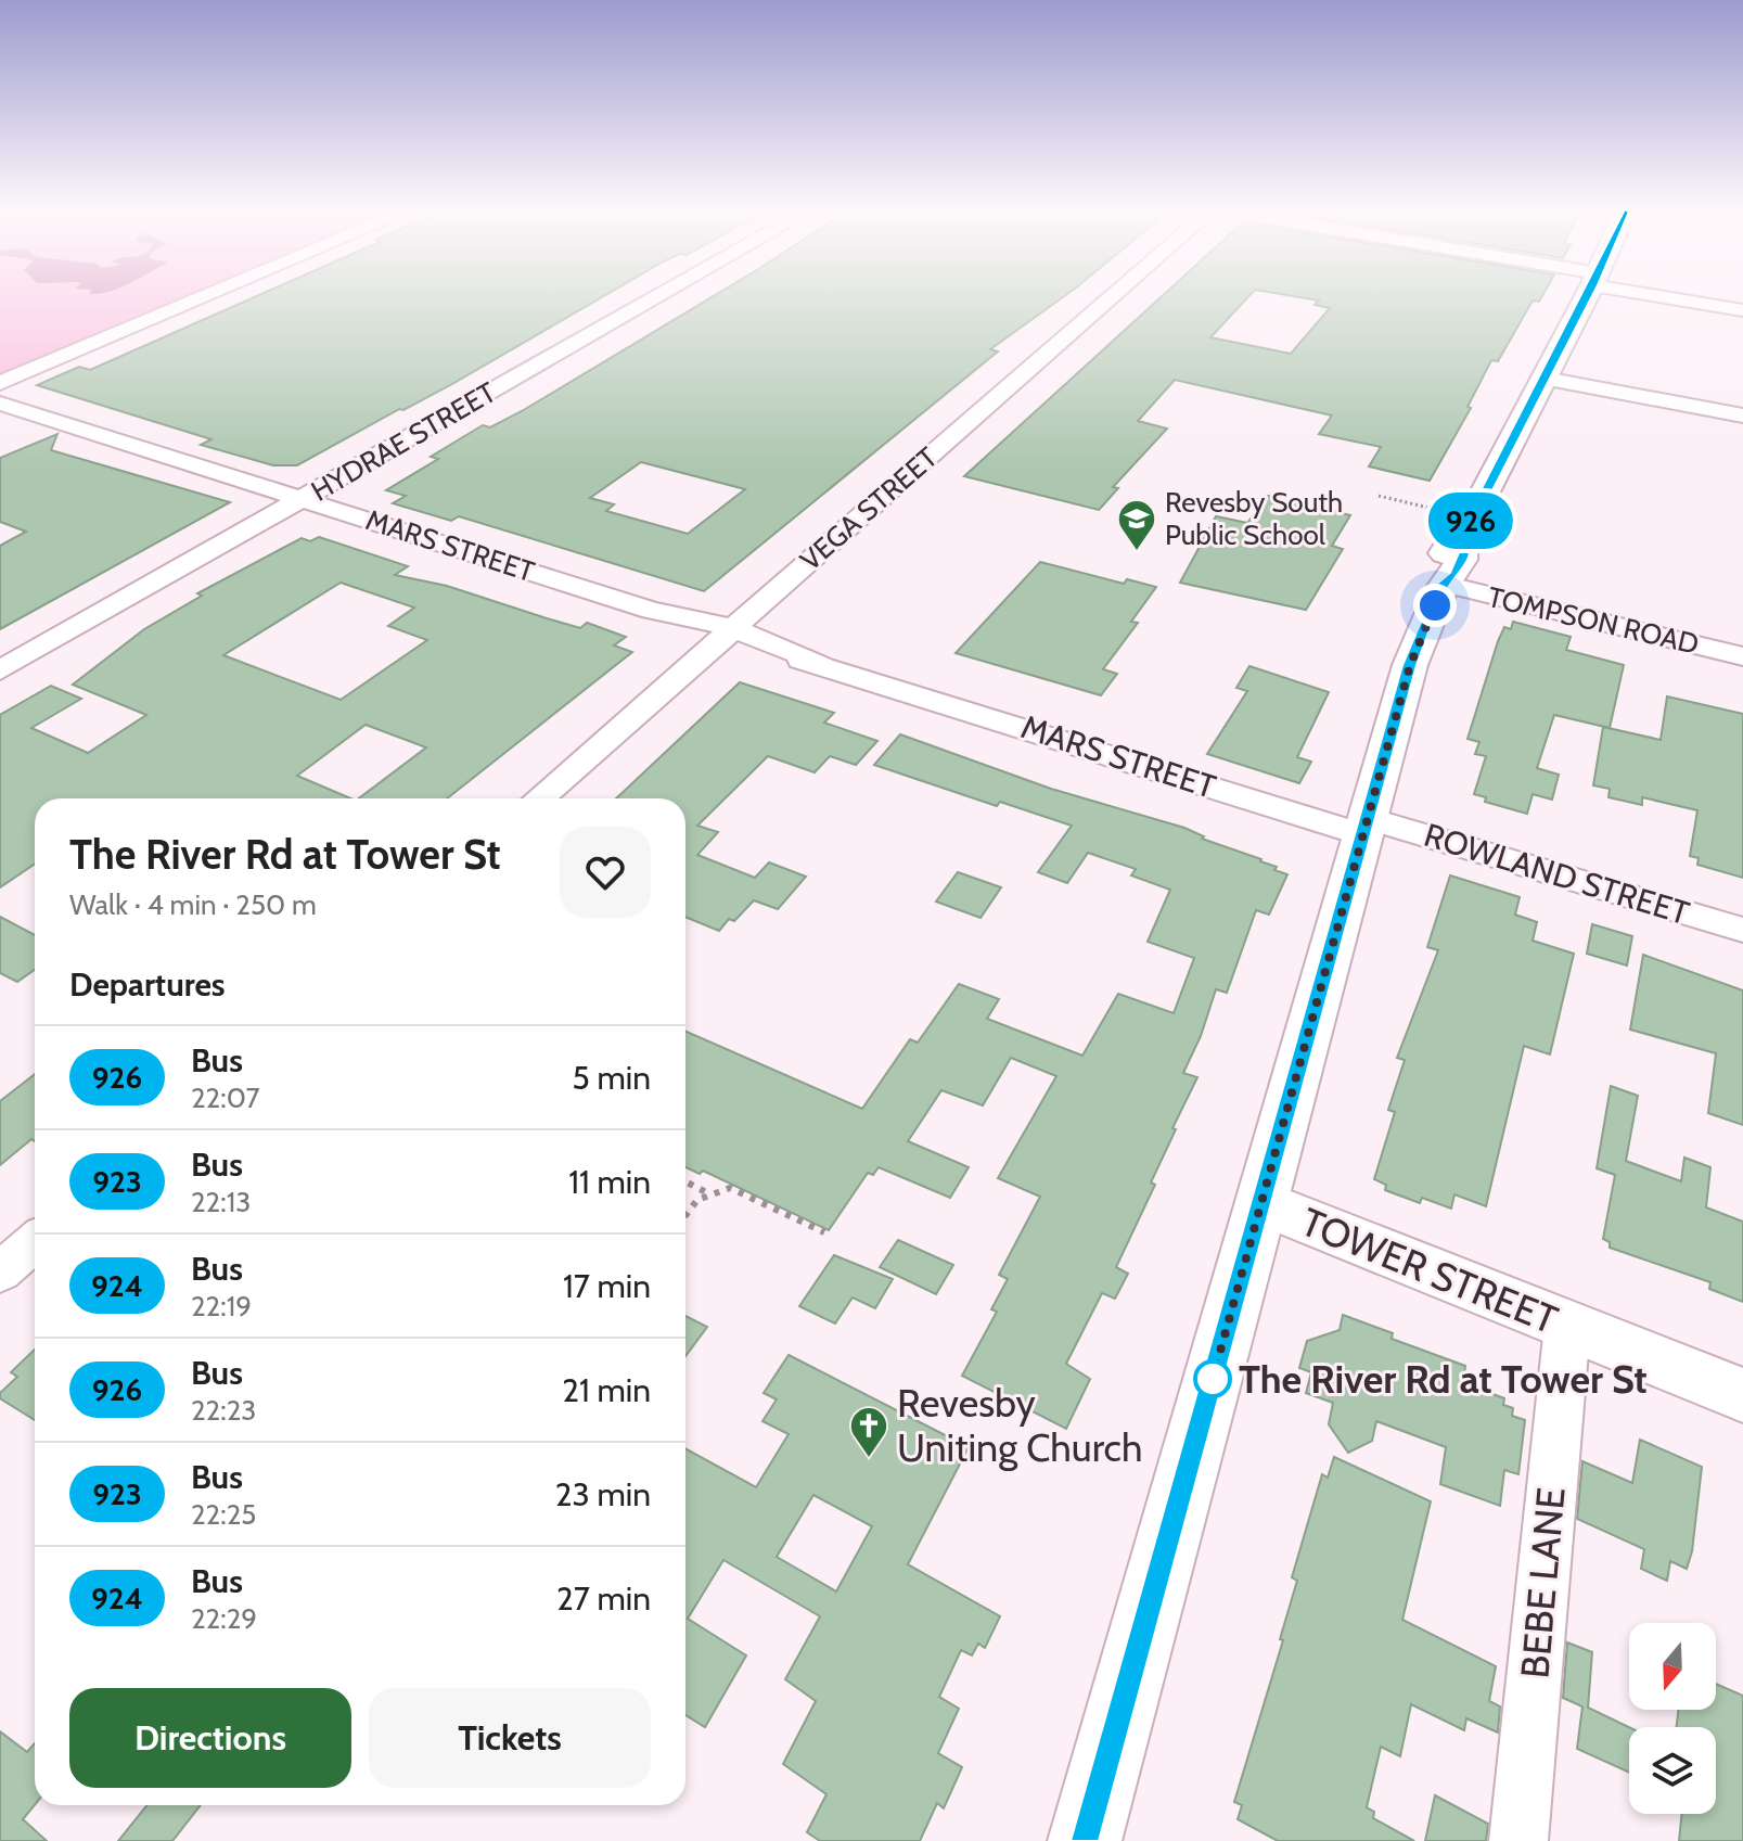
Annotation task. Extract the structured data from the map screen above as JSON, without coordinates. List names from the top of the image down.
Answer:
{
  "streets": {
    "main road": ["TOWER STREET"],
    "street": [
      "HYDRAE STREET",
      "VEGA STREET",
      "MARS STREET",
      "TOMPSON ROAD",
      "ROWLAND STREET",
      "BEBE LANE"
    ]
  },
  "crossings": [
    ["HYDRAE STREET", "MARS STREET"],
    ["VEGA STREET", "MARS STREET"],
    ["MARS STREET", "ROWLAND STREET"],
    ["TOWER STREET", "BEBE LANE"]
  ],
  "places": {
    "school or university": ["Revesby South Public School"],
    "other": ["The River Rd at Tower St"],
    "church": ["Revesby Uniting Church"]
  },
  "lines": ["bus line 926"],
  "north": "bottom",
  "page": {
    "on_map": "926",
    "heading": [
      ["The River Rd at Tower St", "Walk · 4 min · 250 m"],
      "Departures"
    ],
    "list": [
      {
        "mark": "926",
        "name": "Bus",
        "note": "22:07",
        "value": "5 min"
      },
      {
        "mark": "923",
        "name": "Bus",
        "note": "22:13",
        "value": "11 min"
      },
      {
        "mark": "924",
        "name": "Bus",
        "note": "22:19",
        "value": "17 min"
      },
      {
        "mark": "926",
        "name": "Bus",
        "note": "22:23",
        "value": "21 min"
      },
      {
        "mark": "923",
        "name": "Bus",
        "note": "22:25",
        "value": "23 min"
      },
      {
        "mark": "924",
        "name": "Bus",
        "note": "22:29",
        "value": "27 min"
      }
    ],
    "buttons": ["Directions", "Tickets"]
  }
}
